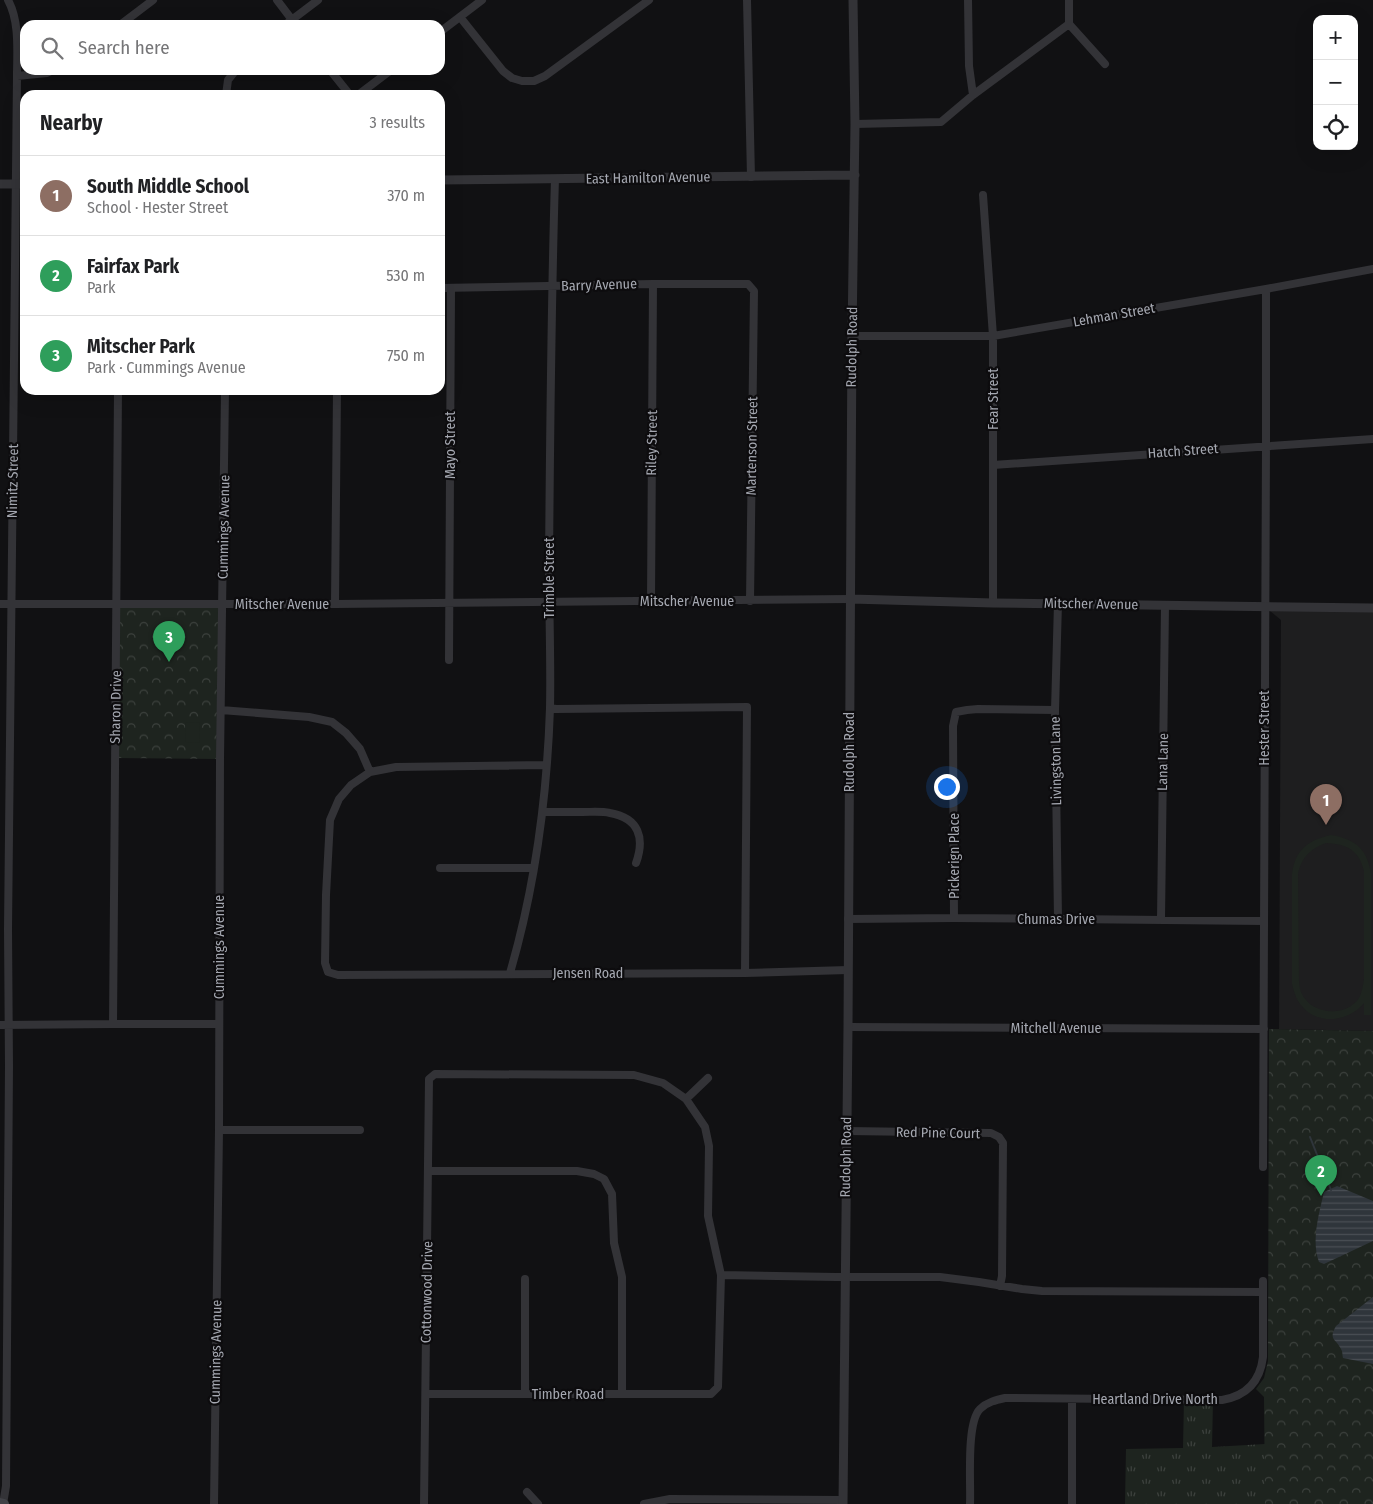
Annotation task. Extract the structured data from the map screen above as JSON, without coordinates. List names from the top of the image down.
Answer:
{
  "streets": {
    "street": [
      "East Hamilton Avenue",
      "Barry Avenue",
      "Lehman Street",
      "Rudolph Road",
      "Fear Street",
      "Riley Street",
      "Mayo Street",
      "Martenson Street",
      "Hatch Street",
      "Nimitz Street",
      "Cummings Avenue",
      "Trimble Street",
      "Mitscher Avenue",
      "Sharon Drive",
      "Hester Street",
      "Livingston Lane",
      "Lana Lane",
      "Pickerign Place",
      "Chumas Drive",
      "Jensen Road",
      "Mitchell Avenue",
      "Red Pine Court",
      "Cottonwood Drive",
      "Timber Road",
      "Heartland Drive North"
    ]
  },
  "crossings": [
    ["East Hamilton Avenue", "Rudolph Road"],
    ["East Hamilton Avenue", "Trimble Street"],
    ["Barry Avenue", "Riley Street"],
    ["Barry Avenue", "Mayo Street"],
    ["Barry Avenue", "Martenson Street"],
    ["Barry Avenue", "Trimble Street"],
    ["Lehman Street", "Rudolph Road"],
    ["Lehman Street", "Fear Street"],
    ["Lehman Street", "Hester Street"],
    ["Rudolph Road", "Mitscher Avenue"],
    ["Rudolph Road", "Chumas Drive"],
    ["Rudolph Road", "Jensen Road"],
    ["Rudolph Road", "Mitchell Avenue"],
    ["Rudolph Road", "Red Pine Court"],
    ["Fear Street", "Hatch Street"],
    ["Fear Street", "Mitscher Avenue"],
    ["Riley Street", "Mitscher Avenue"],
    ["Mayo Street", "Mitscher Avenue"],
    ["Martenson Street", "Mitscher Avenue"],
    ["Hatch Street", "Hester Street"],
    ["Nimitz Street", "Mitscher Avenue"],
    ["Cummings Avenue", "Mitscher Avenue"],
    ["Trimble Street", "Mitscher Avenue"],
    ["Trimble Street", "Jensen Road"],
    ["Mitscher Avenue", "Sharon Drive"],
    ["Mitscher Avenue", "Hester Street"],
    ["Mitscher Avenue", "Livingston Lane"],
    ["Mitscher Avenue", "Lana Lane"],
    ["Hester Street", "Chumas Drive"],
    ["Hester Street", "Mitchell Avenue"],
    ["Livingston Lane", "Pickerign Place"],
    ["Livingston Lane", "Chumas Drive"],
    ["Lana Lane", "Chumas Drive"],
    ["Pickerign Place", "Chumas Drive"],
    ["Cottonwood Drive", "Timber Road"]
  ],
  "page": {
    "map_buttons": ["+", "−"],
    "search": "Search here",
    "heading": ["Nearby", "3 results"],
    "list": [
      {
        "mark": "1",
        "name": "South Middle School",
        "note": "School · Hester Street",
        "value": "370 m"
      },
      {
        "mark": "2",
        "name": "Fairfax Park",
        "note": "Park",
        "value": "530 m"
      },
      {
        "mark": "3",
        "name": "Mitscher Park",
        "note": "Park · Cummings Avenue",
        "value": "750 m"
      }
    ],
    "pins": ["3", "1", "2"]
  }
}
